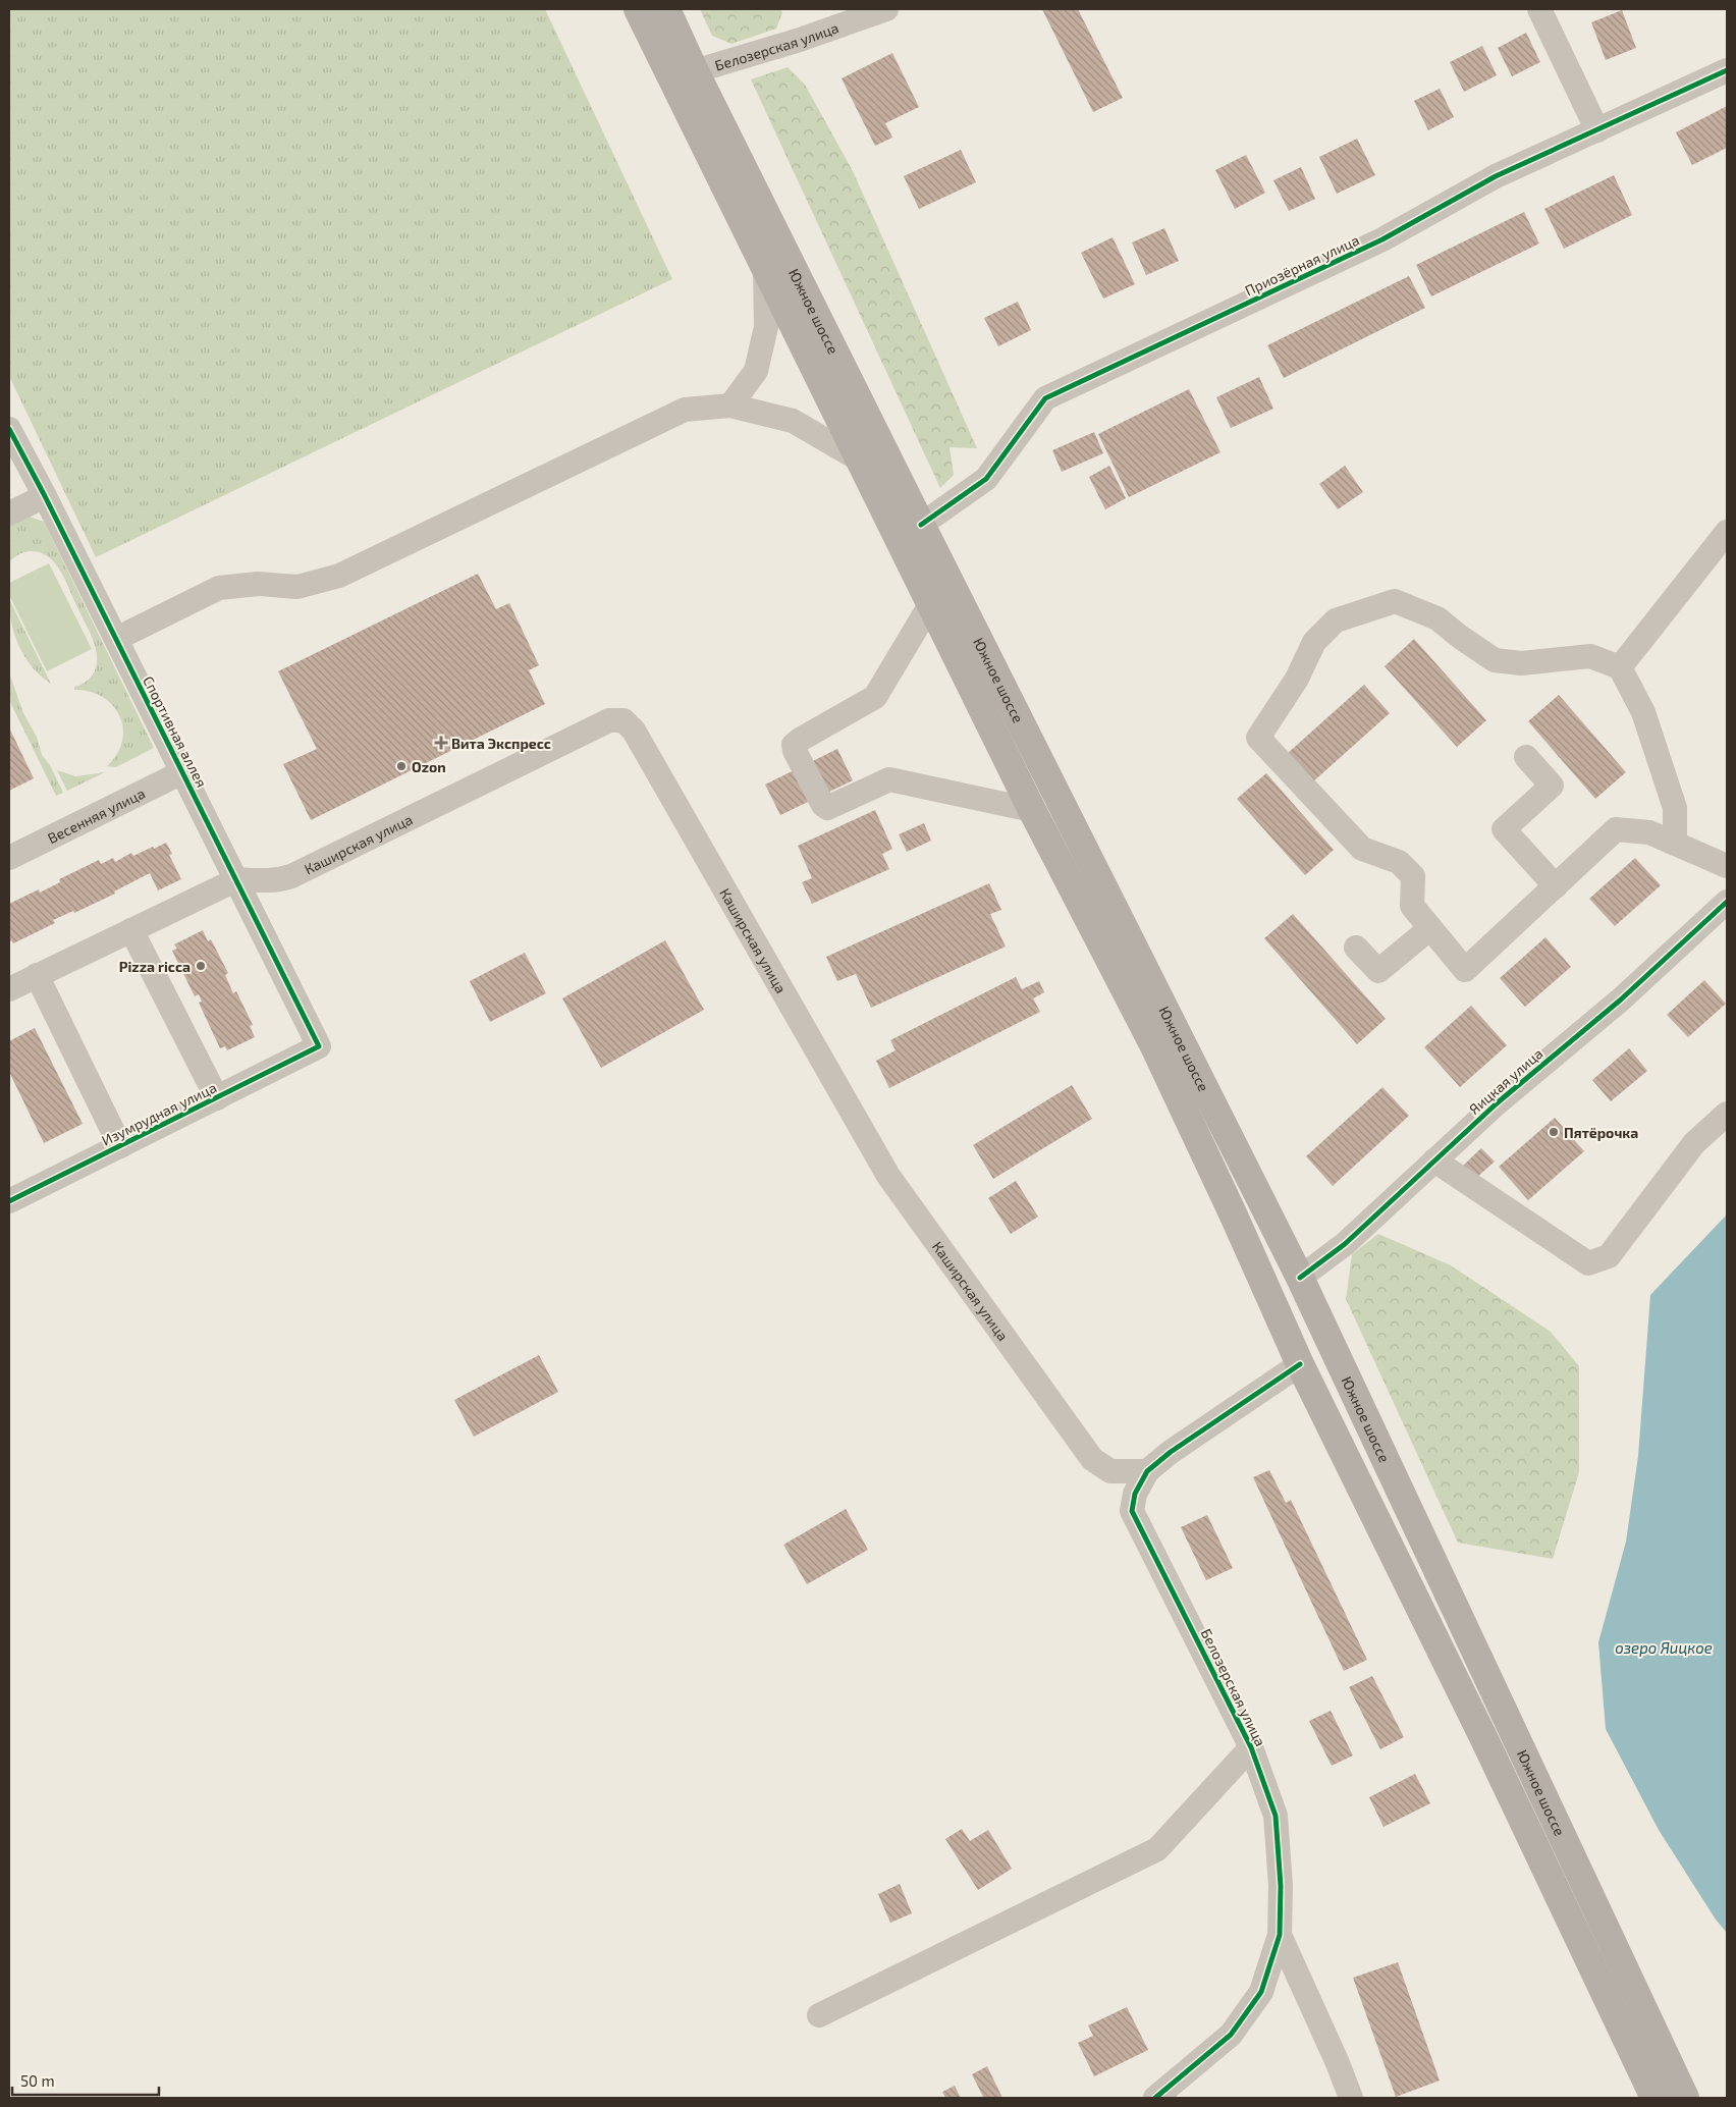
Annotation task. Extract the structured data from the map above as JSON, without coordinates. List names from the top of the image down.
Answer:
{
  "streets": {
    "main road": ["Южное шоссе"],
    "street": [
      "Белозерская улица",
      "Приозёрная улица",
      "Спортивная аллея",
      "Весенняя улица",
      "Каширская улица",
      "Яицкая улица",
      "Изумрудная улица"
    ]
  },
  "crossings": [
    ["Белозерская улица", "Южное шоссе"],
    ["Белозерская улица", "Каширская улица"],
    ["Приозёрная улица", "Южное шоссе"],
    ["Южное шоссе", "Яицкая улица"],
    ["Спортивная аллея", "Весенняя улица"],
    ["Спортивная аллея", "Каширская улица"],
    ["Спортивная аллея", "Изумрудная улица"]
  ],
  "water": ["озеро Яицкое"],
  "places": {
    "health": ["Вита Экспресс"],
    "other": ["Ozon", "Pizza ricca", "Пятёрочка"]
  },
  "scale_bar": "50 m"
}
